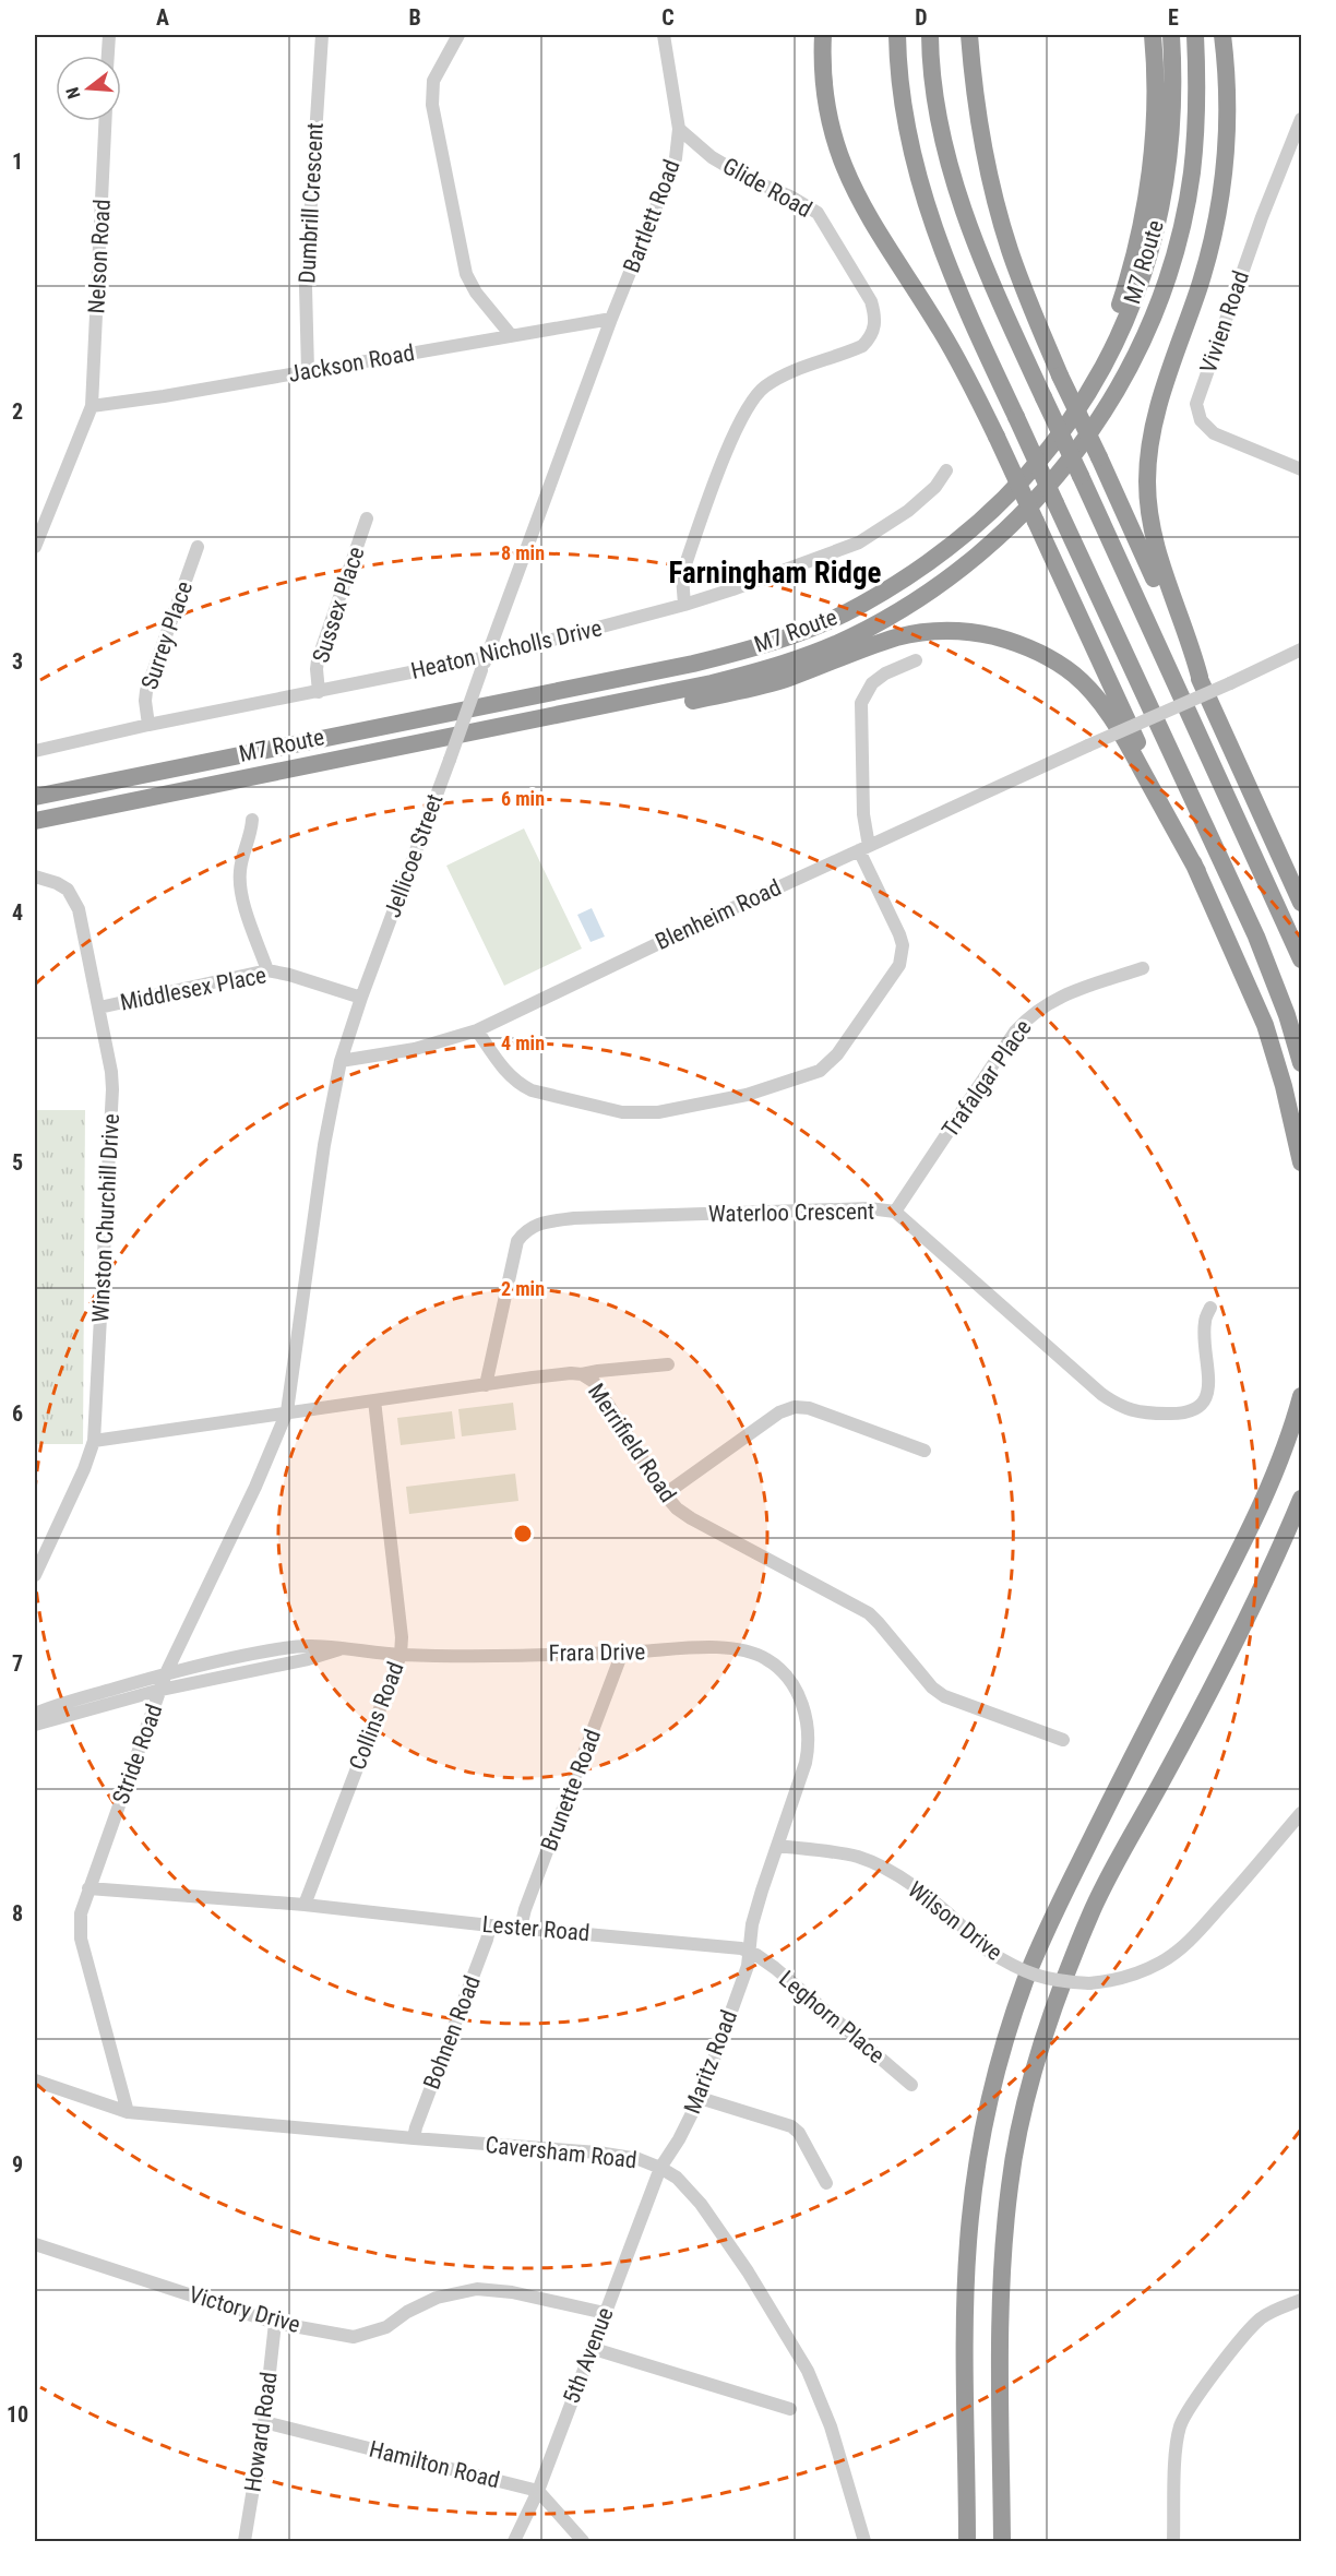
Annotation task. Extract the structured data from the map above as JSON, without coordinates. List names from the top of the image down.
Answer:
{
  "streets": {
    "highway": ["M7 Route"],
    "street": [
      "Glide Road",
      "Dumbrill Crescent",
      "Bartlett Road",
      "Nelson Road",
      "Vivien Road",
      "Jackson Road",
      "Sussex Place",
      "Surrey Place",
      "Heaton Nicholls Drive",
      "Jellicoe Street",
      "Blenheim Road",
      "Middlesex Place",
      "Trafalgar Place",
      "Waterloo Crescent",
      "Winston Churchill Drive",
      "Merrifield Road",
      "Frara Drive",
      "Collins Road",
      "Stride Road",
      "Brunette Road",
      "Wilson Drive",
      "Lester Road",
      "Leghorn Place",
      "Bohnen Road",
      "Maritz Road",
      "Caversham Road",
      "Victory Drive",
      "5th Avenue",
      "Howard Road",
      "Hamilton Road"
    ]
  },
  "crossings": [
    ["Glide Road", "Bartlett Road"],
    ["Glide Road", "Heaton Nicholls Drive"],
    ["Dumbrill Crescent", "Jackson Road"],
    ["Bartlett Road", "Jackson Road"],
    ["Bartlett Road", "Jellicoe Street"],
    ["Nelson Road", "Jackson Road"],
    ["Jackson Road", "Jellicoe Street"],
    ["Sussex Place", "Heaton Nicholls Drive"],
    ["Surrey Place", "Heaton Nicholls Drive"],
    ["Heaton Nicholls Drive", "Jellicoe Street"],
    ["Jellicoe Street", "Blenheim Road"],
    ["Jellicoe Street", "Middlesex Place"],
    ["Jellicoe Street", "Merrifield Road"],
    ["Jellicoe Street", "Stride Road"],
    ["Middlesex Place", "Winston Churchill Drive"],
    ["Trafalgar Place", "Waterloo Crescent"],
    ["Waterloo Crescent", "Merrifield Road"],
    ["Winston Churchill Drive", "Merrifield Road"],
    ["Merrifield Road", "Collins Road"],
    ["Merrifield Road", "Stride Road"],
    ["Frara Drive", "Collins Road"],
    ["Frara Drive", "Stride Road"],
    ["Frara Drive", "Brunette Road"],
    ["Frara Drive", "Wilson Drive"],
    ["Collins Road", "Lester Road"],
    ["Stride Road", "Lester Road"],
    ["Stride Road", "Caversham Road"],
    ["Brunette Road", "Lester Road"],
    ["Lester Road", "Leghorn Place"],
    ["Lester Road", "Bohnen Road"],
    ["Lester Road", "Maritz Road"],
    ["Leghorn Place", "Maritz Road"],
    ["Bohnen Road", "Caversham Road"],
    ["Maritz Road", "Caversham Road"],
    ["Maritz Road", "5th Avenue"],
    ["Caversham Road", "5th Avenue"],
    ["Victory Drive", "5th Avenue"],
    ["Victory Drive", "Howard Road"],
    ["5th Avenue", "Hamilton Road"],
    ["Howard Road", "Hamilton Road"]
  ],
  "districts": ["Farningham Ridge"],
  "north": "left",
  "grid": {
    "columns": [
      "A",
      "B",
      "C",
      "D",
      "E"
    ],
    "rows": [
      "1",
      "2",
      "3",
      "4",
      "5",
      "6",
      "7",
      "8",
      "9",
      "10"
    ]
  },
  "rings": [
    "8 min",
    "6 min",
    "4 min",
    "2 min"
  ]
}
